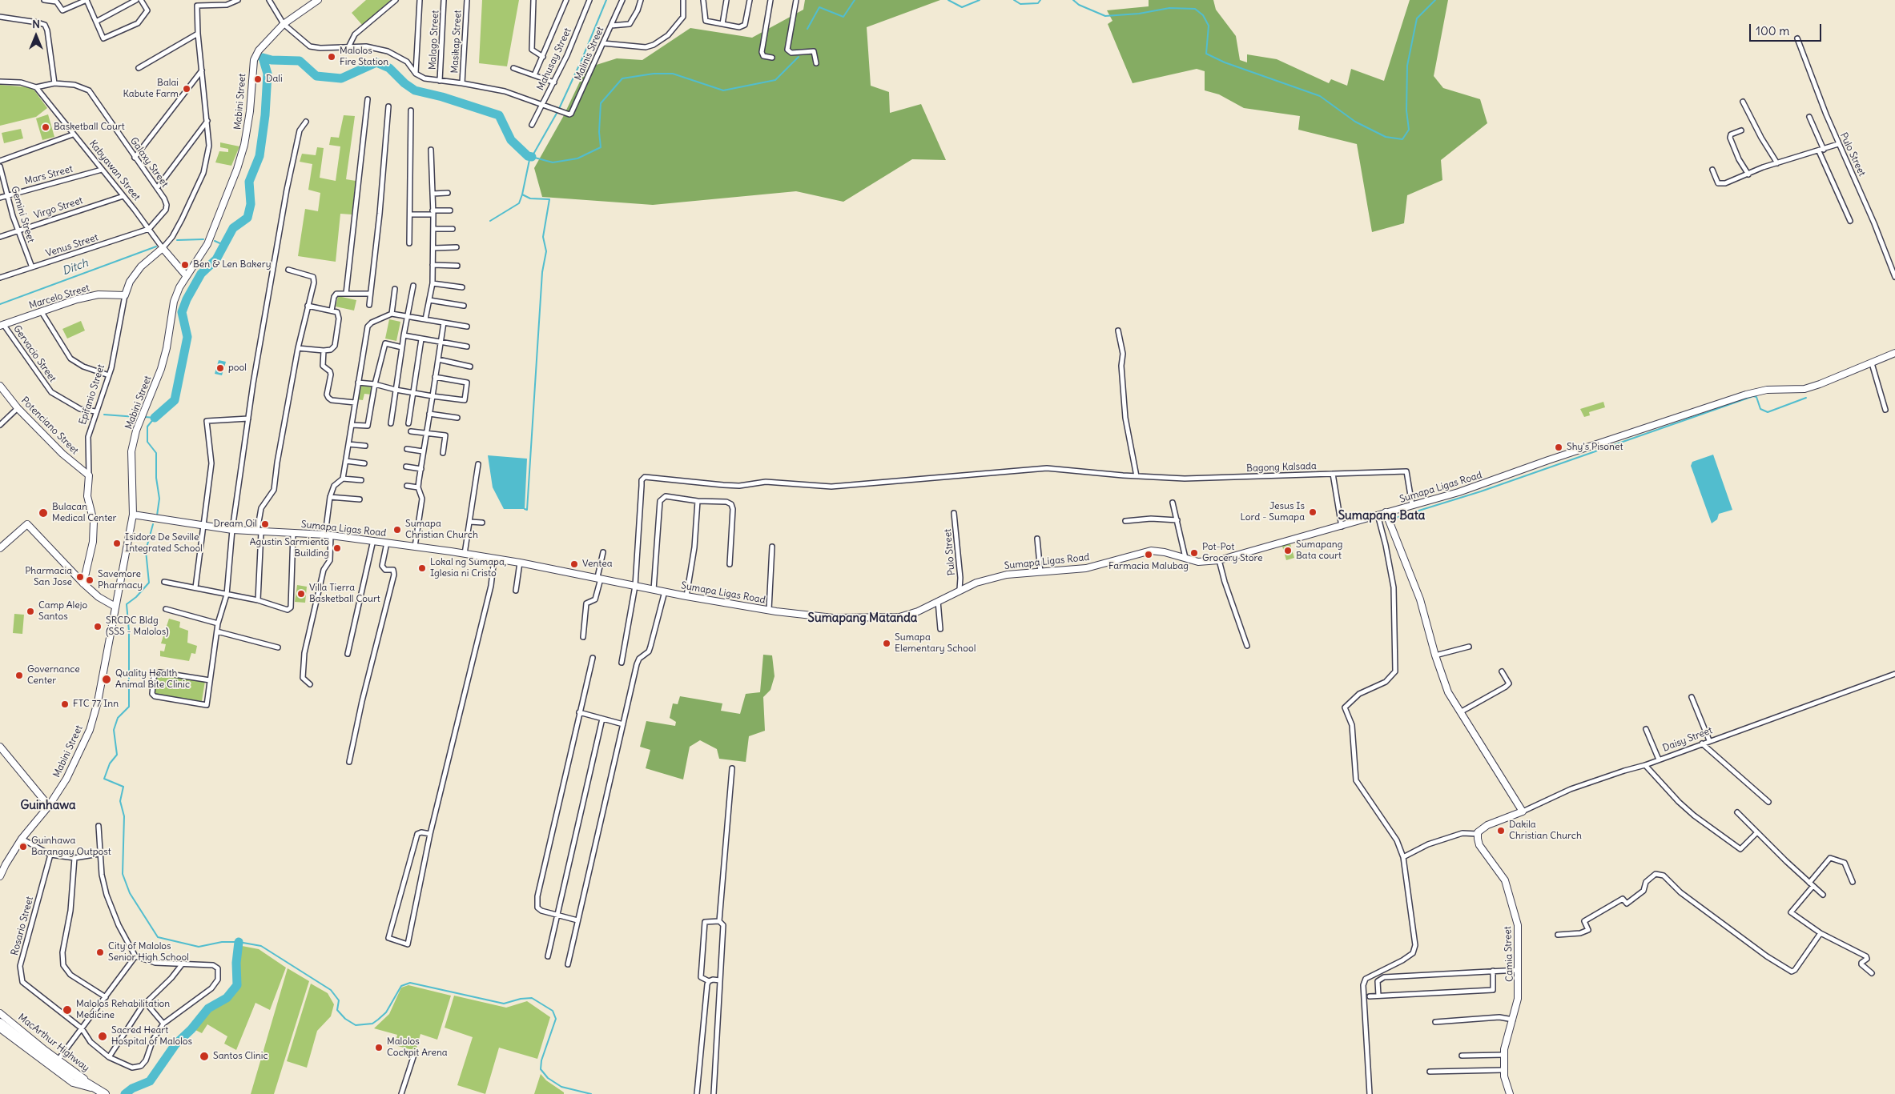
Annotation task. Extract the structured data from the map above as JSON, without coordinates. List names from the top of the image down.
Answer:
{
  "streets": {
    "highway": ["MacArthur Highway"],
    "main road": [
      "Mabini Street",
      "Kabyawan Street",
      "Marcelo Street",
      "Epifanio Street",
      "Potenciano Street",
      "Sumapa Ligas Road",
      "Daisy Street",
      "Camia Street"
    ],
    "street": [
      "Malago Street",
      "Masikap Street",
      "Malinis Street",
      "Mahusay Street",
      "Pulo Street",
      "Galaxy Street",
      "Mars Street",
      "Virgo Street",
      "Gemini Street",
      "Venus Street",
      "Gervacio Street",
      "Bagong Kalsada",
      "Rosario Street"
    ]
  },
  "crossings": [
    ["Malinis Street", "Mahusay Street"],
    ["Mabini Street", "Kabyawan Street"],
    ["Mabini Street", "Sumapa Ligas Road"],
    ["Pulo Street", "Sumapa Ligas Road"],
    ["Galaxy Street", "Kabyawan Street"],
    ["Galaxy Street", "Venus Street"],
    ["Kabyawan Street", "Mars Street"],
    ["Kabyawan Street", "Virgo Street"],
    ["Kabyawan Street", "Venus Street"],
    ["Kabyawan Street", "Epifanio Street"],
    ["Mars Street", "Gemini Street"],
    ["Virgo Street", "Gemini Street"],
    ["Gemini Street", "Venus Street"],
    ["Marcelo Street", "Gervacio Street"],
    ["Marcelo Street", "Epifanio Street"],
    ["Gervacio Street", "Epifanio Street"],
    ["Epifanio Street", "Potenciano Street"],
    ["Bagong Kalsada", "Sumapa Ligas Road"],
    ["Daisy Street", "Camia Street"]
  ],
  "districts": ["Sumapang Bata", "Sumapang Matanda", "Guinhawa"],
  "water": ["Ditch"],
  "places": [
    "Malolos Fire Station",
    "Dali",
    "Balai Kabute Farm",
    "Basketball Court",
    "Ben & Len Bakery",
    "pool",
    "Shy's Pisonet",
    "Jesus Is Lord - Sumapa",
    "Bulacan Medical Center",
    "Dream Oil",
    "Sumapa Christian Church",
    "Isidore De Seville Integrated School",
    "Agustin Sarmiento Building",
    "Sumapang Bata court",
    "Pot-Pot Grocery Store",
    "Farmacia Malubag",
    "Ventea",
    "Lokal ng Sumapa, Iglesia ni Cristo",
    "Pharmacia San Jose",
    "Savemore Pharmacy",
    "Villa Tierra Basketball Court",
    "Camp Alejo Santos",
    "SRCDC Bldg (SSS - Malolos)",
    "Sumapa Elementary School",
    "Governance Center",
    "Quality Health Animal Bite Clinic",
    "FTC 77 Inn",
    "Dakila Christian Church",
    "Guinhawa Barangay Outpost",
    "City of Malolos Senior High School",
    "Malolos Rehabilitation Medicine",
    "Sacred Heart Hospital of Malolos",
    "Malolos Cockpit Arena",
    "Santos Clinic"
  ],
  "scale_bar": "100 m",
  "north": "top"
}
